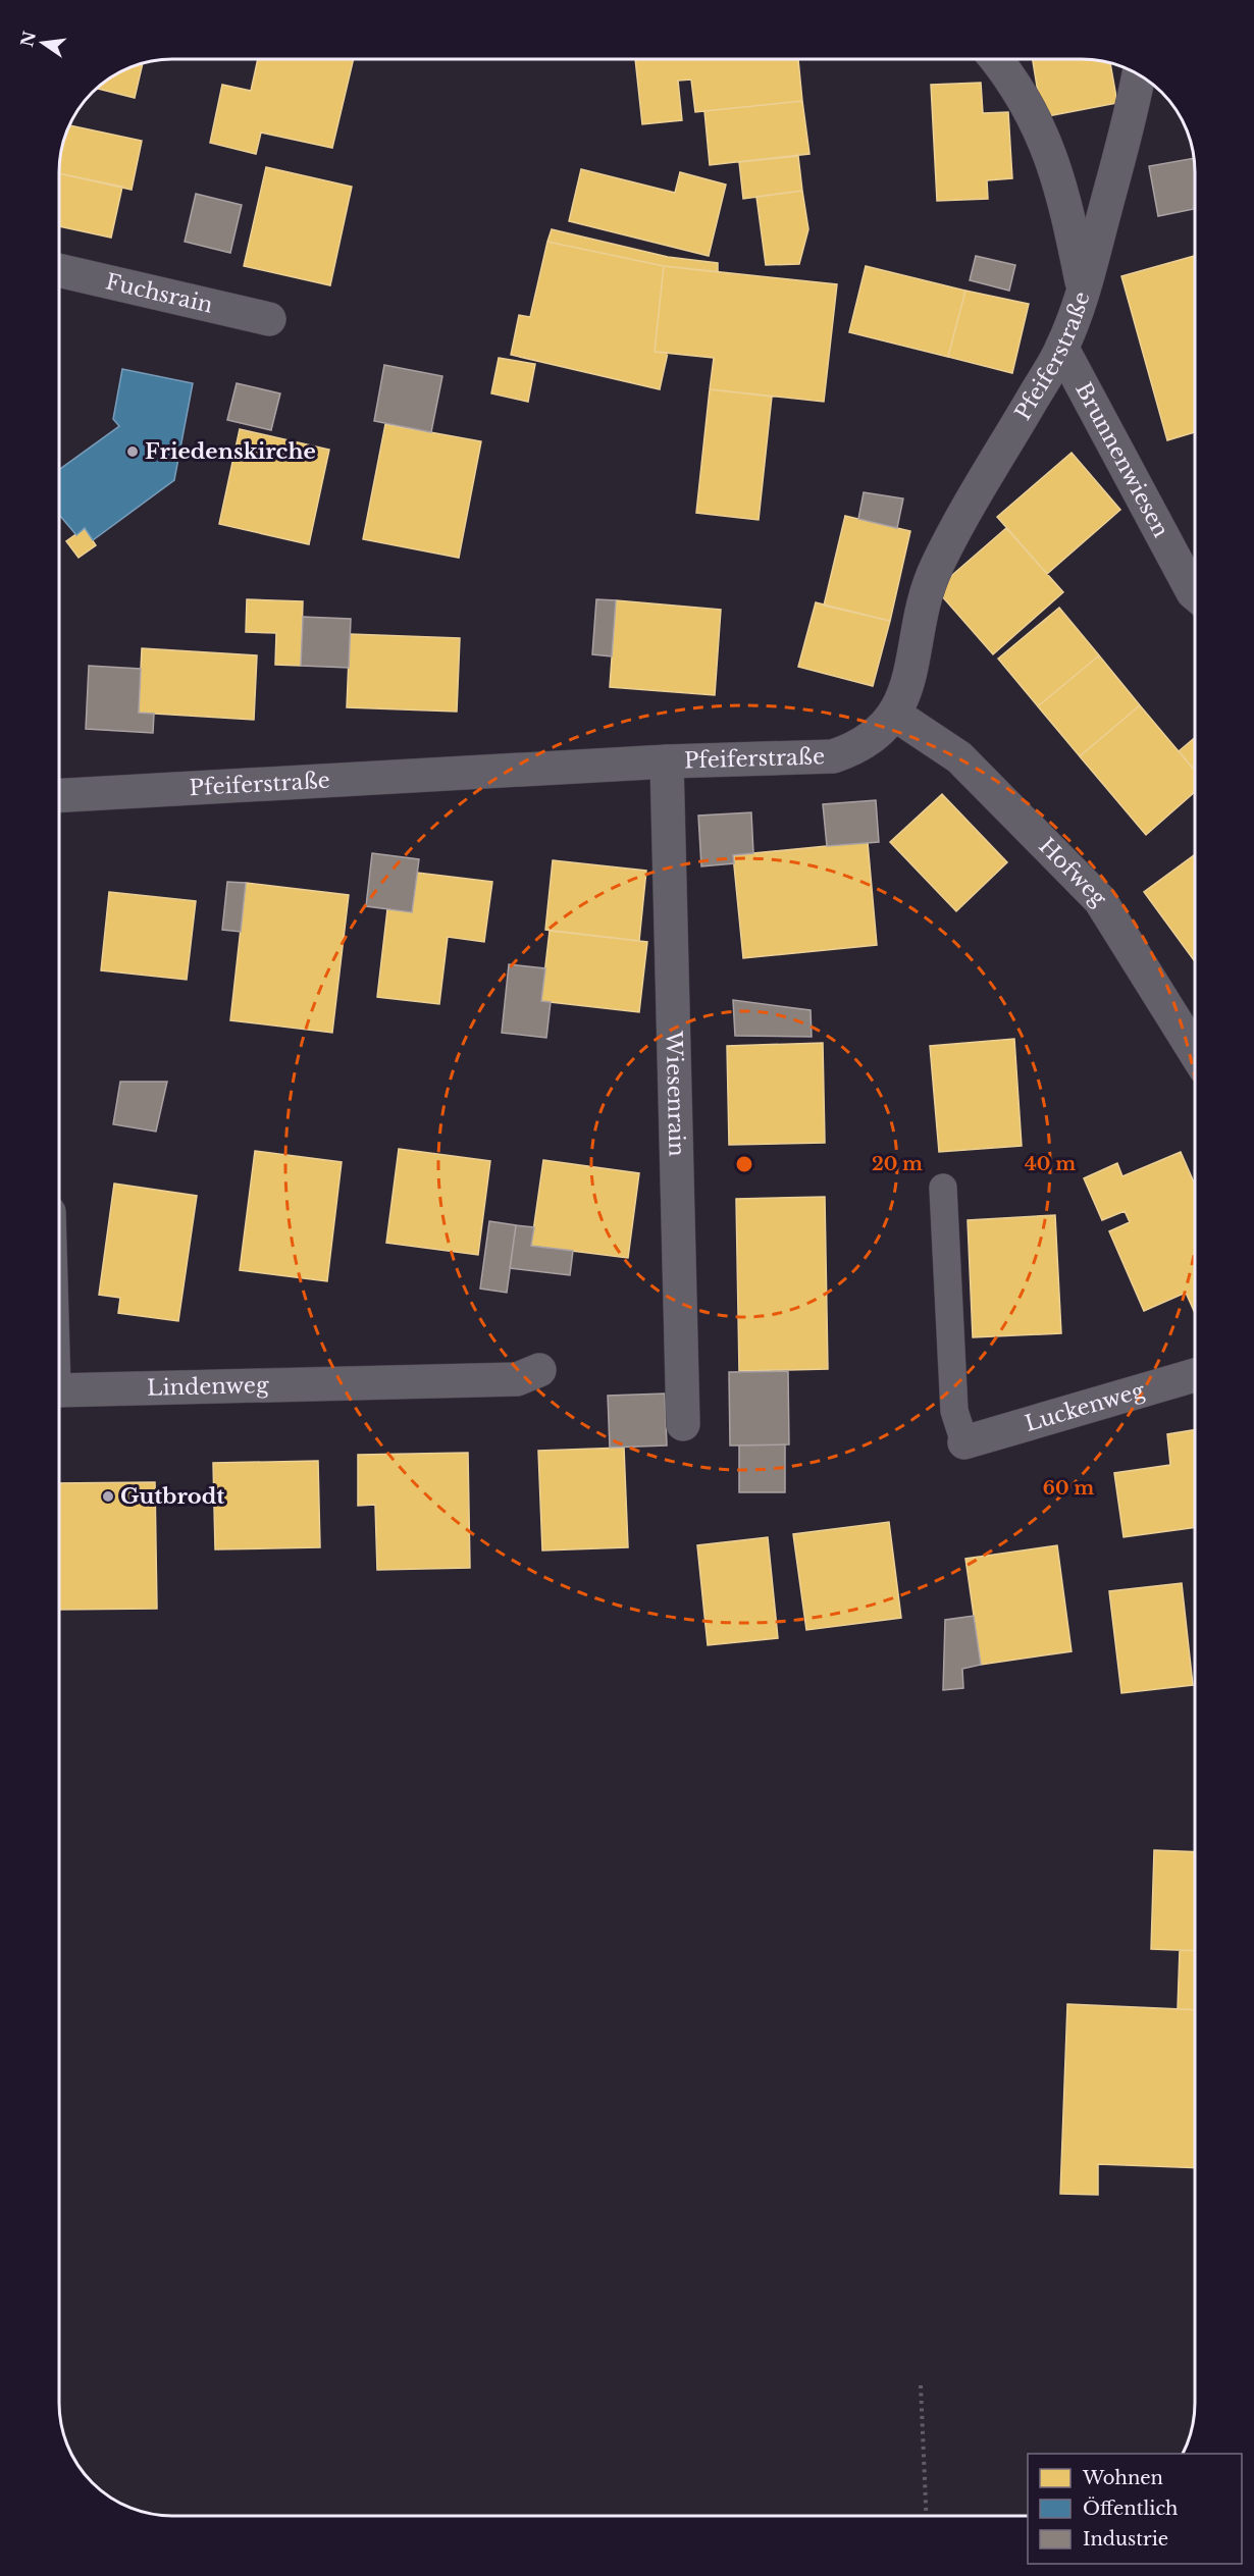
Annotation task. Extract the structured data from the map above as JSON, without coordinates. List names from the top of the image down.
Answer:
{
  "streets": {
    "street": [
      "Fuchsrain",
      "Pfeiferstraße",
      "Brunnenwiesen",
      "Hofweg",
      "Wiesenrain",
      "Lindenweg",
      "Luckenweg"
    ]
  },
  "crossings": [
    ["Pfeiferstraße", "Brunnenwiesen"],
    ["Pfeiferstraße", "Hofweg"],
    ["Pfeiferstraße", "Wiesenrain"]
  ],
  "places": ["Friedenskirche", "Gutbrodt"],
  "legend": ["Wohnen", "Öffentlich", "Industrie"],
  "north": "left",
  "rings": ["20 m", "40 m", "60 m"]
}
